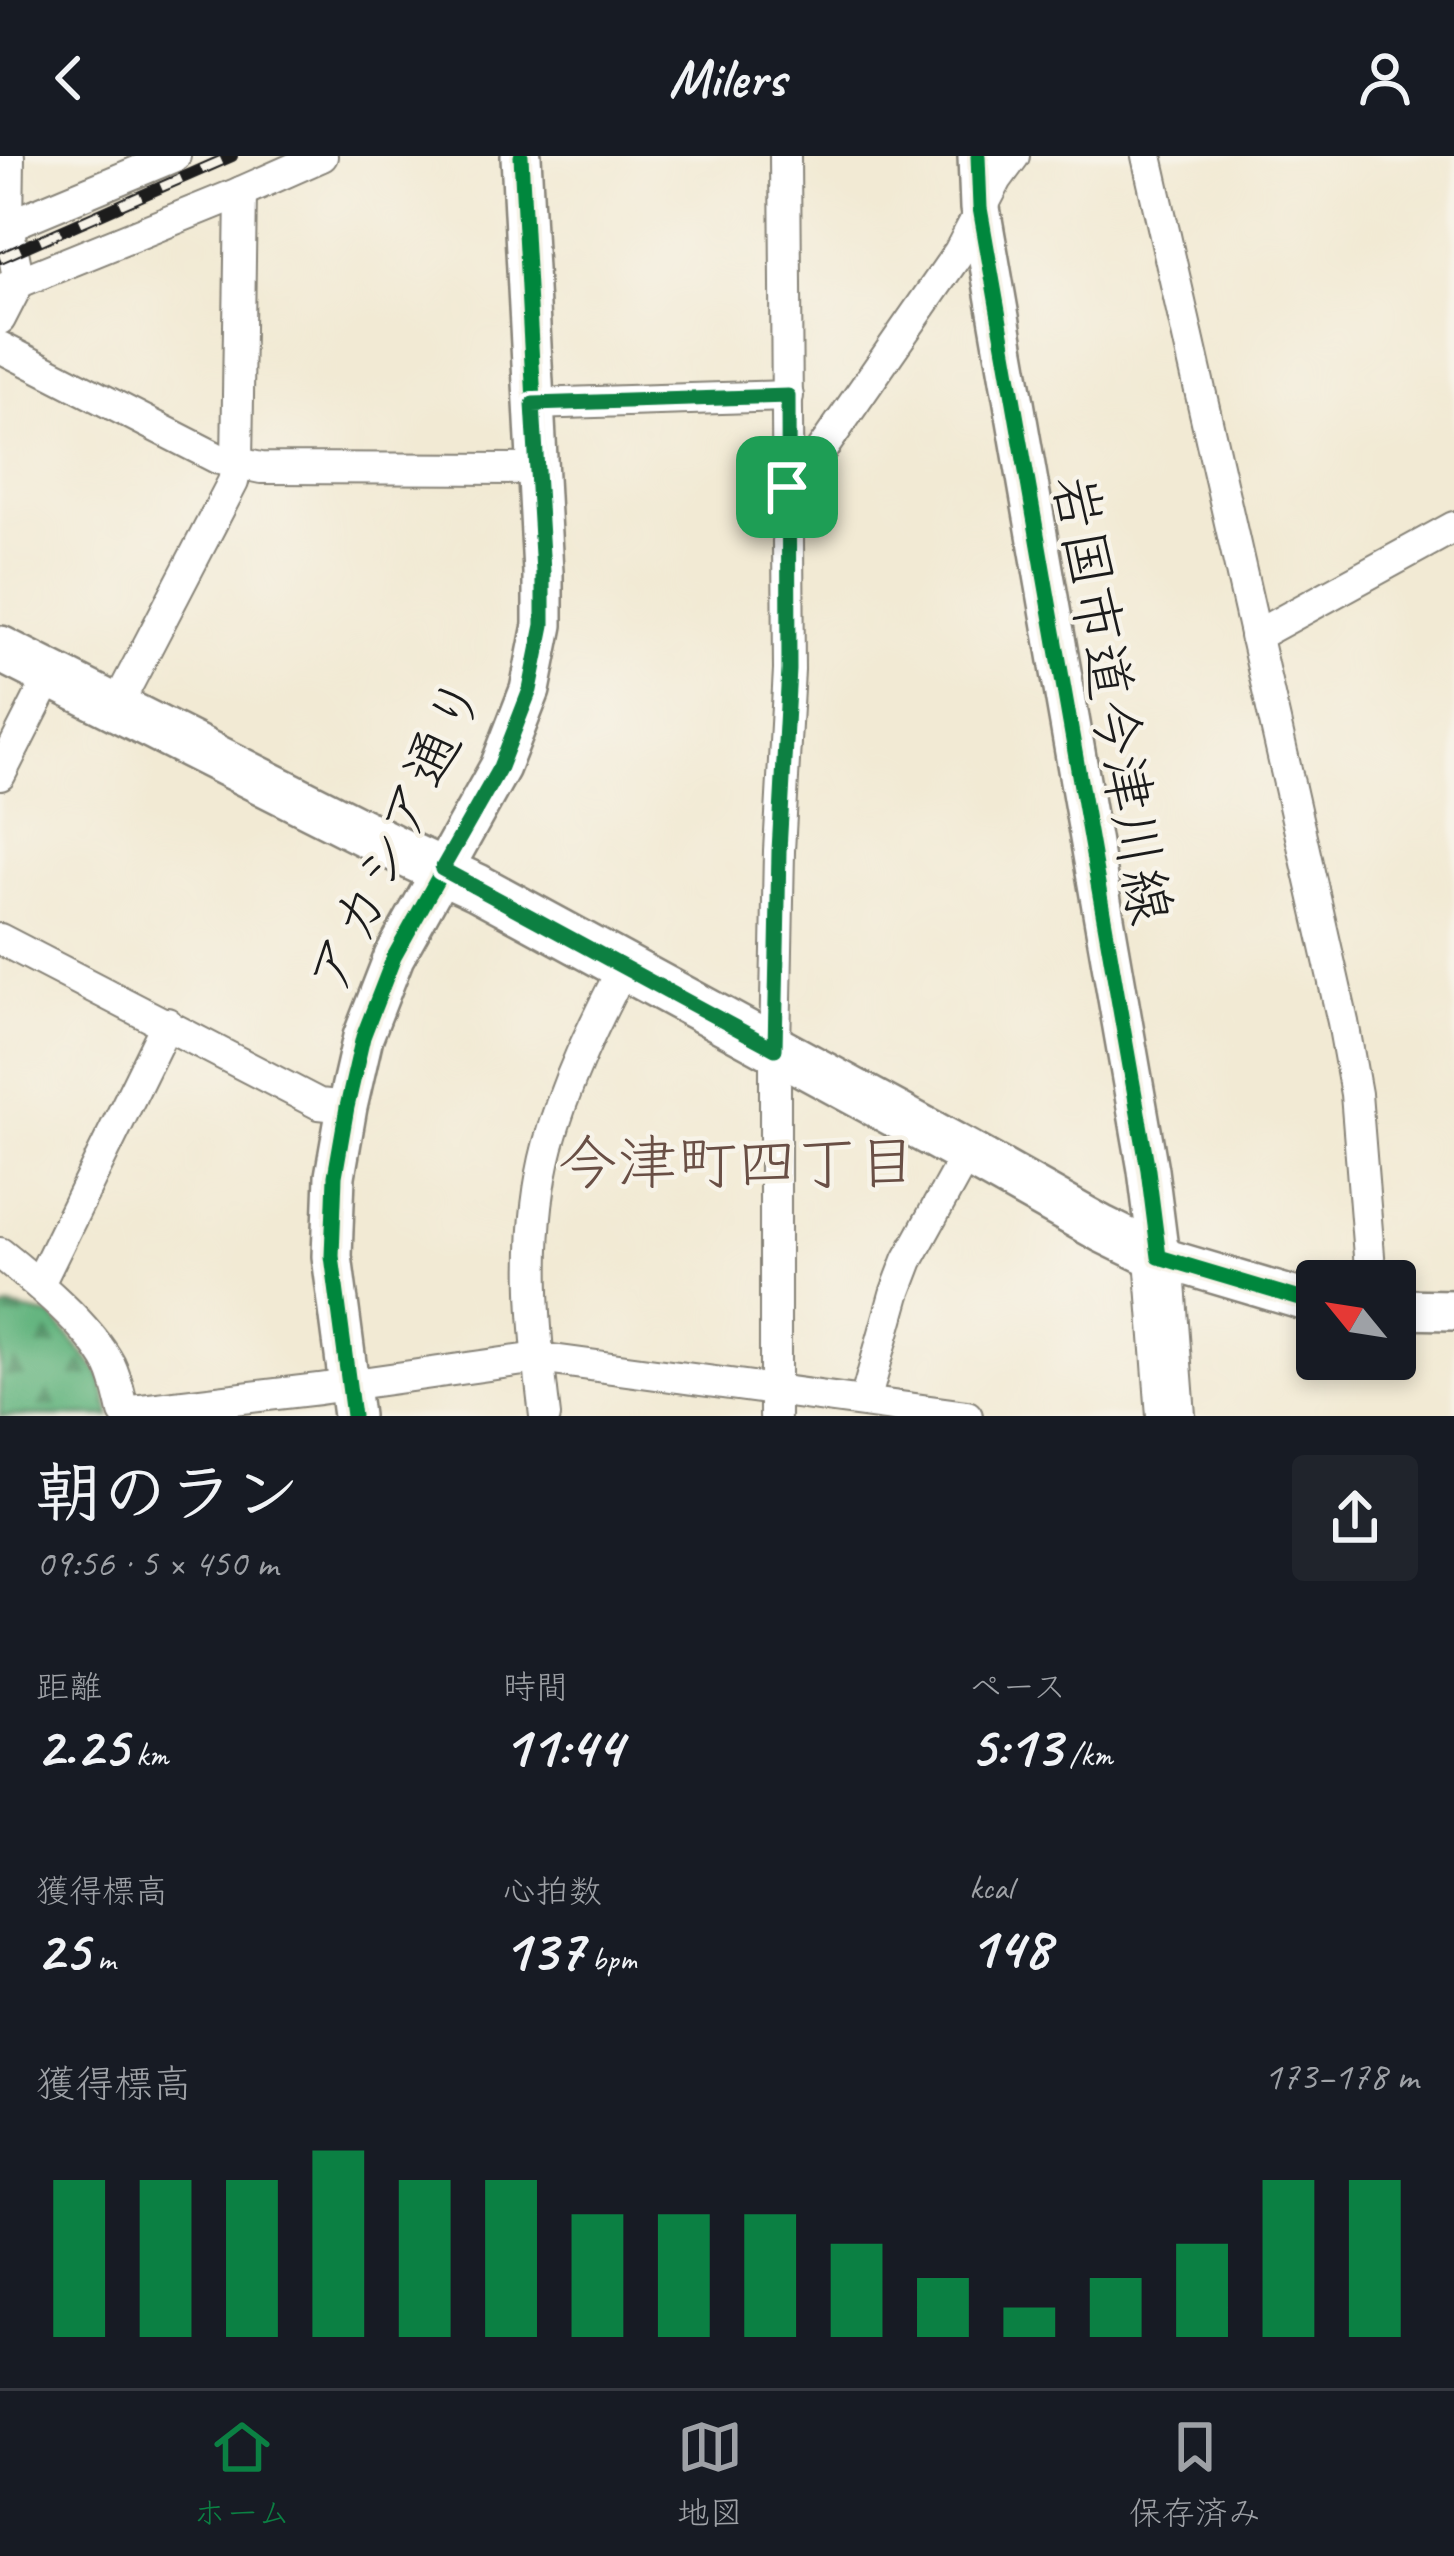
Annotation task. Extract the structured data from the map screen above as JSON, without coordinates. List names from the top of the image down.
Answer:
{
  "streets": {
    "street": ["岩国市道今津川線", "アカシア通り"]
  },
  "districts": ["今津町四丁目"],
  "north": "top left",
  "page": {
    "header": "Milers",
    "heading": ["朝のラン", "09:56 · 5 × 450 m"],
    "stats": [
      ["距離", "2.25 km"],
      ["時間", "11:44"],
      ["ペース", "5:13 /km"],
      ["獲得標高", "25 m"],
      ["心拍数", "137 bpm"],
      ["kcal", "148"]
    ],
    "chart": ["獲得標高", "173–178 m"],
    "tabs": ["ホーム", "地図", "保存済み"]
  }
}
